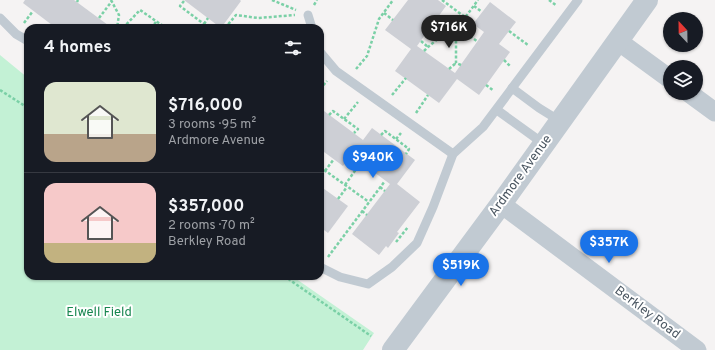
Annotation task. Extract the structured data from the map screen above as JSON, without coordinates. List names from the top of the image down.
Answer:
{
  "streets": {
    "street": ["Ardmore Avenue", "Berkley Road"]
  },
  "crossings": [
    ["Ardmore Avenue", "Berkley Road"]
  ],
  "parks": ["Elwell Field"],
  "north": "top",
  "page": {
    "price": [
      "$716K",
      "$940K",
      "$357K",
      "$519K"
    ],
    "heading": "4 homes",
    "list": [
      {
        "name": "$716,000",
        "note": "3 rooms · 95 m² · Ardmore Avenue"
      },
      {
        "name": "$357,000",
        "note": "2 rooms · 70 m² · Berkley Road"
      }
    ]
  }
}
